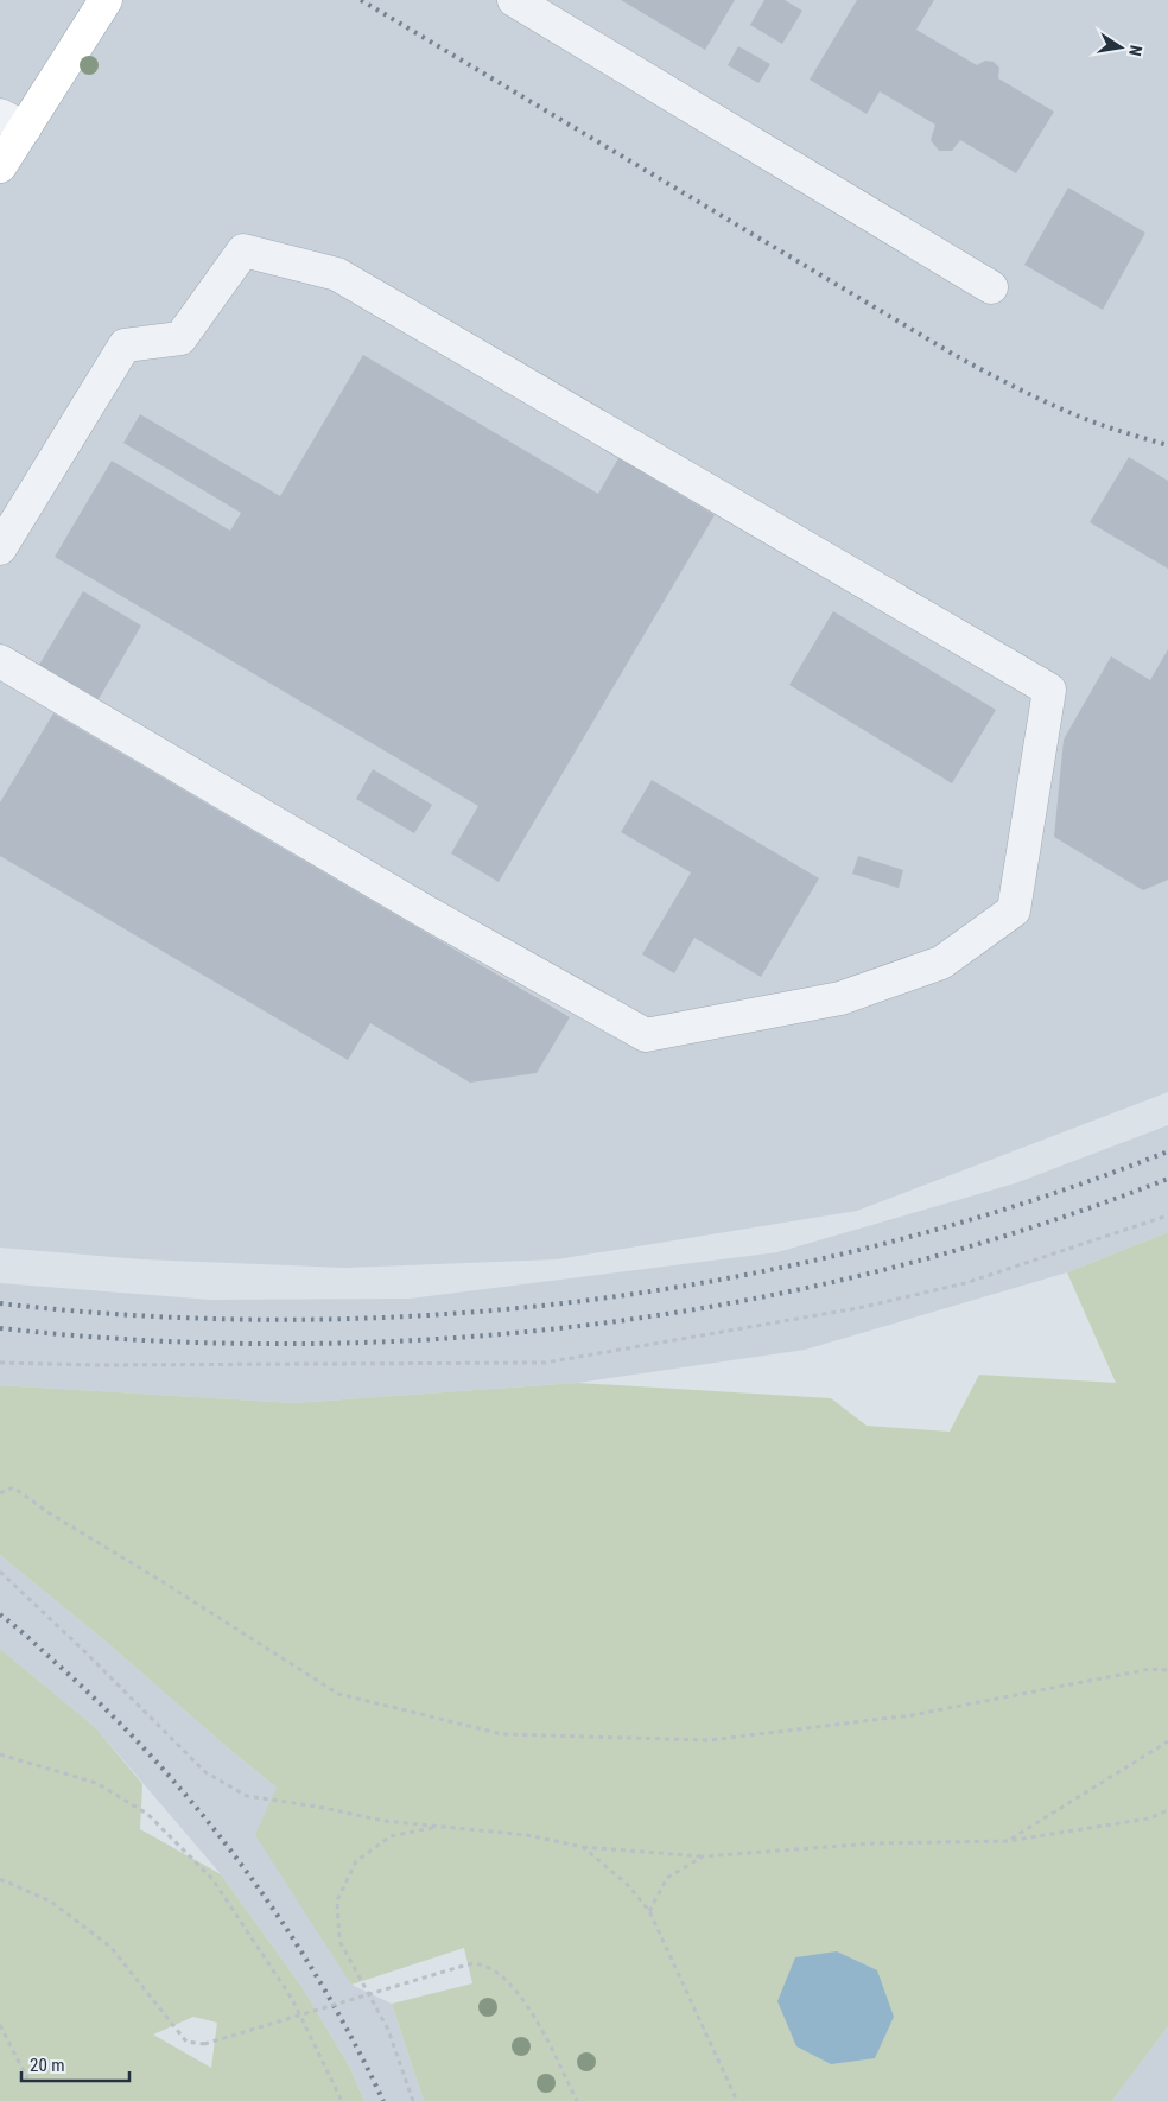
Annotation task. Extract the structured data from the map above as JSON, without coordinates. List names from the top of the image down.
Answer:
{
  "scale_bar": "20 m",
  "north": "right"
}
